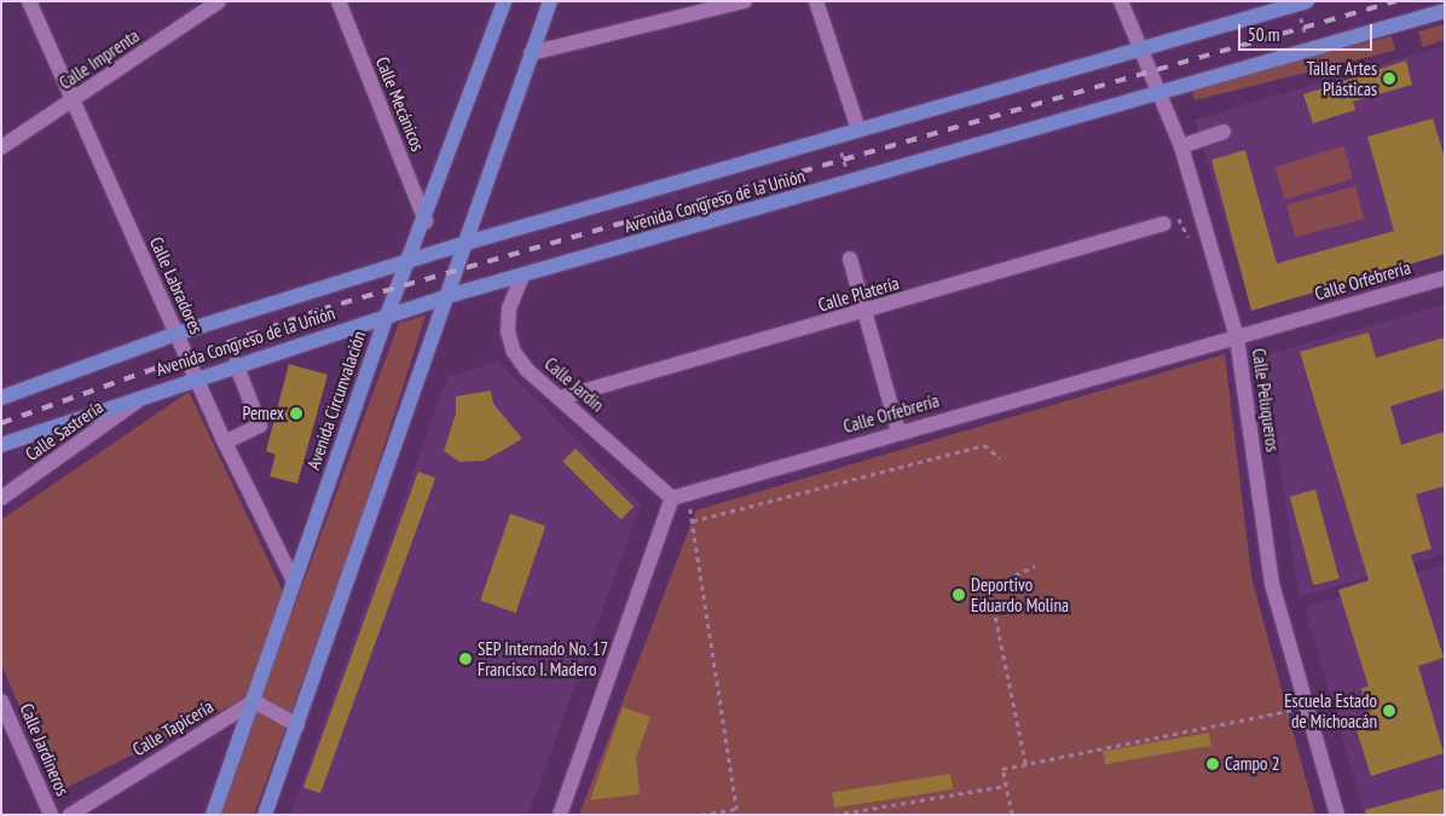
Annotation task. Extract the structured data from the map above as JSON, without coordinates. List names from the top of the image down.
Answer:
{
  "streets": {
    "main road": ["Avenida Congreso de la Unión", "Avenida Circunvalación"],
    "street": [
      "Calle Imprenta",
      "Calle Mecánicos",
      "Calle Orfebrería",
      "Calle Labradores",
      "Calle Platería",
      "Calle Jardin",
      "Calle Peluqueros",
      "Calle Sastrería",
      "Calle Tapicería",
      "Calle Jardineros"
    ]
  },
  "crossings": [
    ["Calle Imprenta", "Calle Labradores"],
    ["Calle Mecánicos", "Avenida Circunvalación"],
    ["Avenida Congreso de la Unión", "Calle Labradores"],
    ["Avenida Congreso de la Unión", "Calle Jardin"],
    ["Avenida Congreso de la Unión", "Avenida Circunvalación"],
    ["Avenida Congreso de la Unión", "Calle Peluqueros"],
    ["Avenida Congreso de la Unión", "Calle Sastrería"],
    ["Calle Orfebrería", "Calle Jardin"],
    ["Calle Orfebrería", "Calle Peluqueros"],
    ["Calle Labradores", "Avenida Circunvalación"],
    ["Calle Platería", "Calle Jardin"],
    ["Avenida Circunvalación", "Calle Tapicería"]
  ],
  "places": [
    "Taller Artes Plásticas",
    "Pemex",
    "Deportivo Eduardo Molina",
    "SEP Internado No. 17 Francisco I. Madero",
    "Escuela Estado de Michoacán",
    "Campo 2"
  ],
  "scale_bar": "50 m"
}
